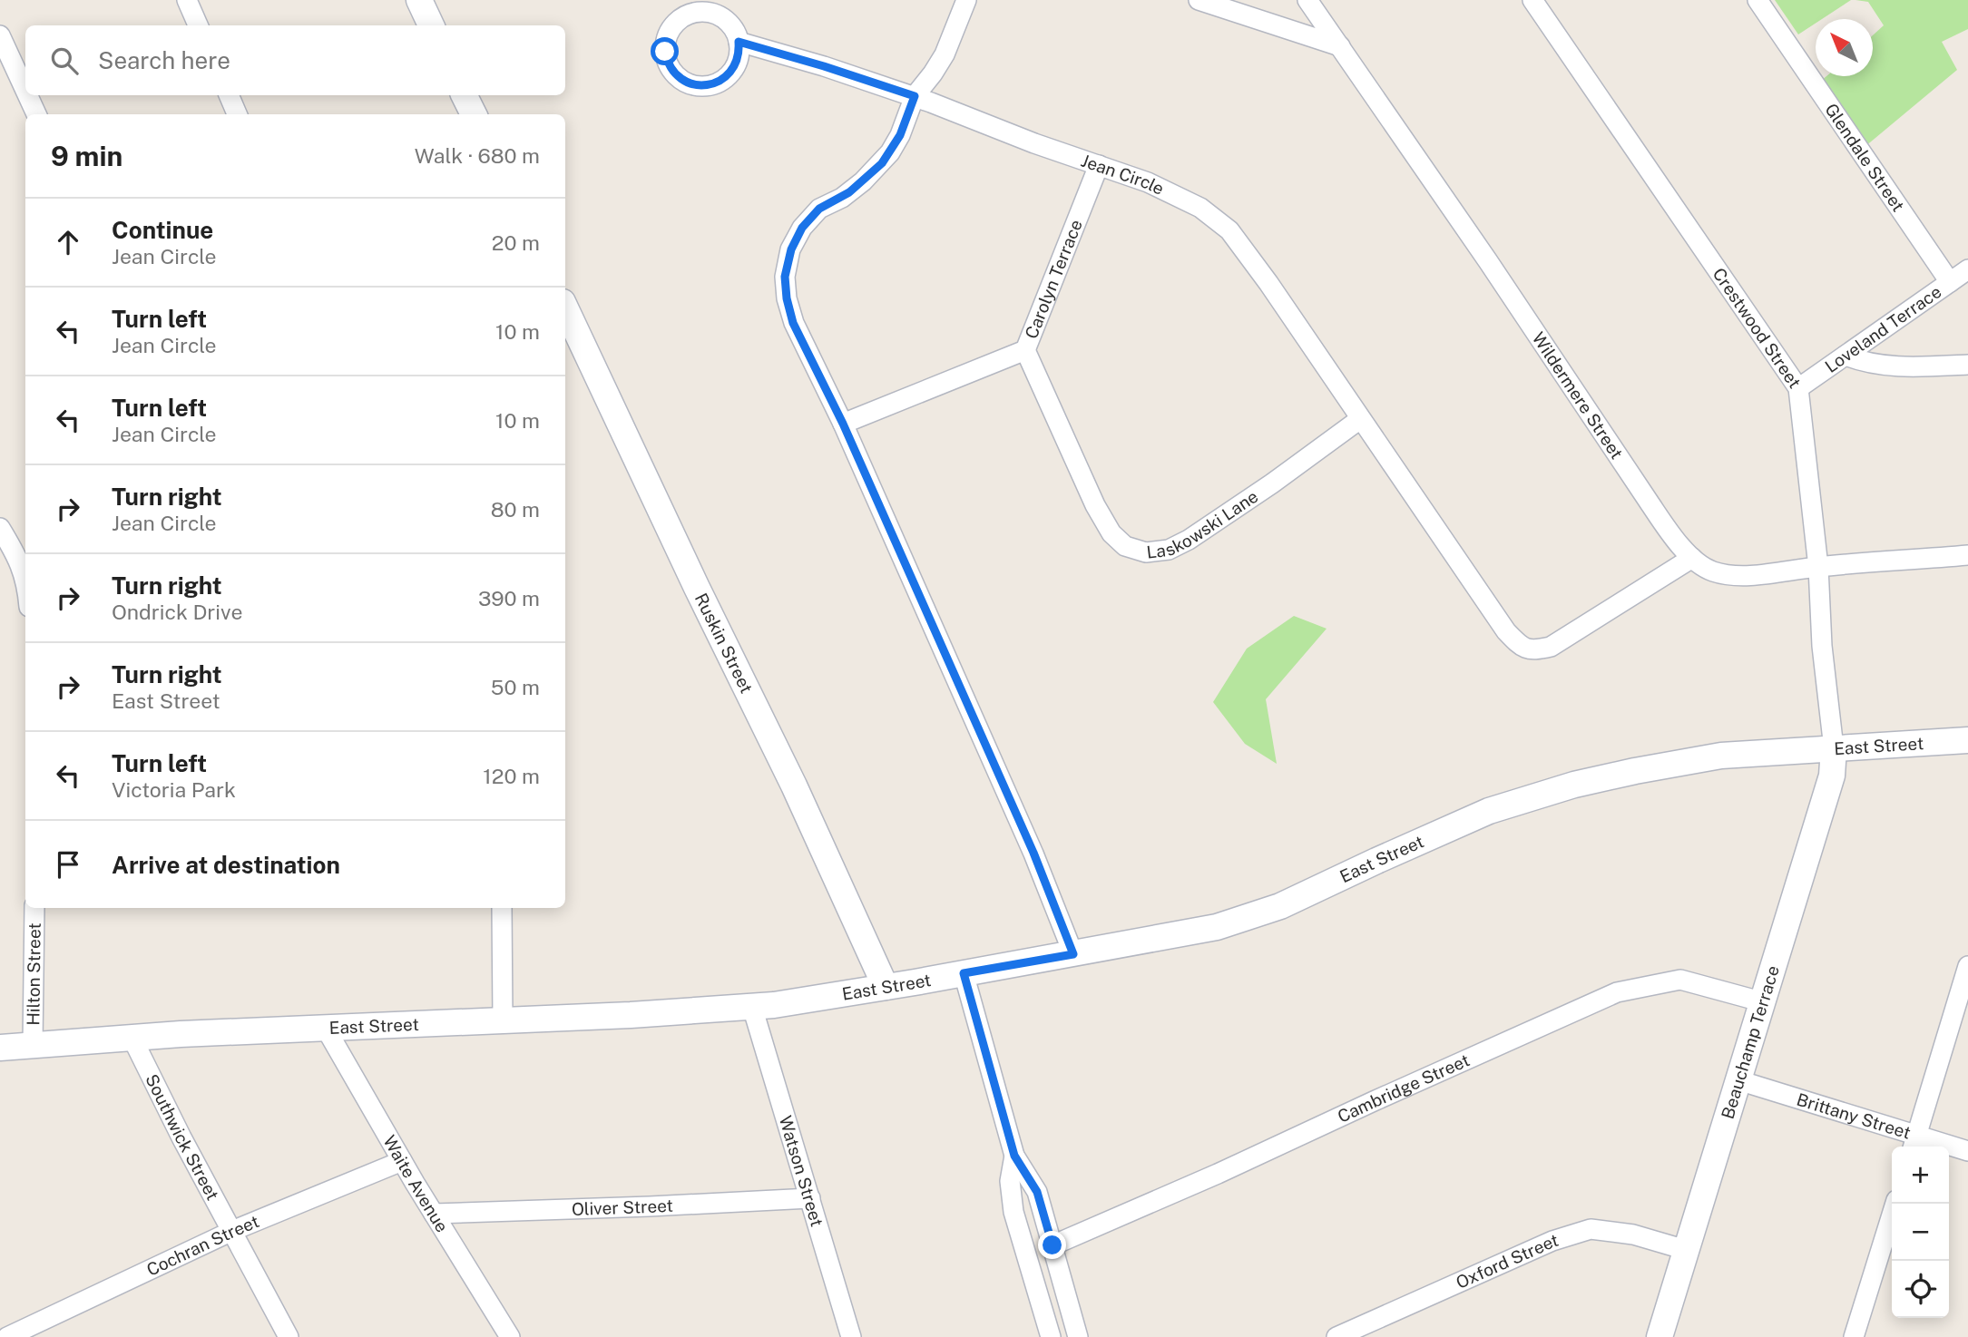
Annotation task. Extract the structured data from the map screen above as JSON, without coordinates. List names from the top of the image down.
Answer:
{
  "streets": {
    "main road": ["Ruskin Street", "East Street", "Beauchamp Terrace"],
    "street": [
      "Glendale Street",
      "Jean Circle",
      "Carolyn Terrace",
      "Crestwood Street",
      "Loveland Terrace",
      "Wildermere Street",
      "Laskowski Lane",
      "Hilton Street",
      "Cambridge Street",
      "Brittany Street",
      "Southwick Street",
      "Watson Street",
      "Waite Avenue",
      "Oliver Street",
      "Cochran Street",
      "Oxford Street"
    ]
  },
  "crossings": [
    ["Glendale Street", "Loveland Terrace"],
    ["Jean Circle", "Carolyn Terrace"],
    ["Jean Circle", "Wildermere Street"],
    ["Jean Circle", "Laskowski Lane"],
    ["Carolyn Terrace", "Laskowski Lane"],
    ["Crestwood Street", "Loveland Terrace"],
    ["Crestwood Street", "Wildermere Street"],
    ["Crestwood Street", "East Street"],
    ["Crestwood Street", "Beauchamp Terrace"],
    ["Ruskin Street", "East Street"],
    ["East Street", "Hilton Street"],
    ["East Street", "Beauchamp Terrace"],
    ["East Street", "Southwick Street"],
    ["East Street", "Watson Street"],
    ["East Street", "Waite Avenue"],
    ["Beauchamp Terrace", "Cambridge Street"],
    ["Beauchamp Terrace", "Brittany Street"],
    ["Beauchamp Terrace", "Oxford Street"],
    ["Southwick Street", "Cochran Street"],
    ["Watson Street", "Oliver Street"],
    ["Waite Avenue", "Oliver Street"],
    ["Waite Avenue", "Cochran Street"]
  ],
  "north": "top left",
  "page": {
    "search": "Search here",
    "heading": ["9 min", "Walk · 680 m"],
    "list": [
      ["Continue", "Jean Circle", "20 m"],
      ["Turn left", "Jean Circle", "10 m"],
      ["Turn left", "Jean Circle", "10 m"],
      ["Turn right", "Jean Circle", "80 m"],
      ["Turn right", "Ondrick Drive", "390 m"],
      ["Turn right", "East Street", "50 m"],
      ["Turn left", "Victoria Park", "120 m"],
      "Arrive at destination"
    ],
    "map_buttons": ["+", "−"]
  }
}
